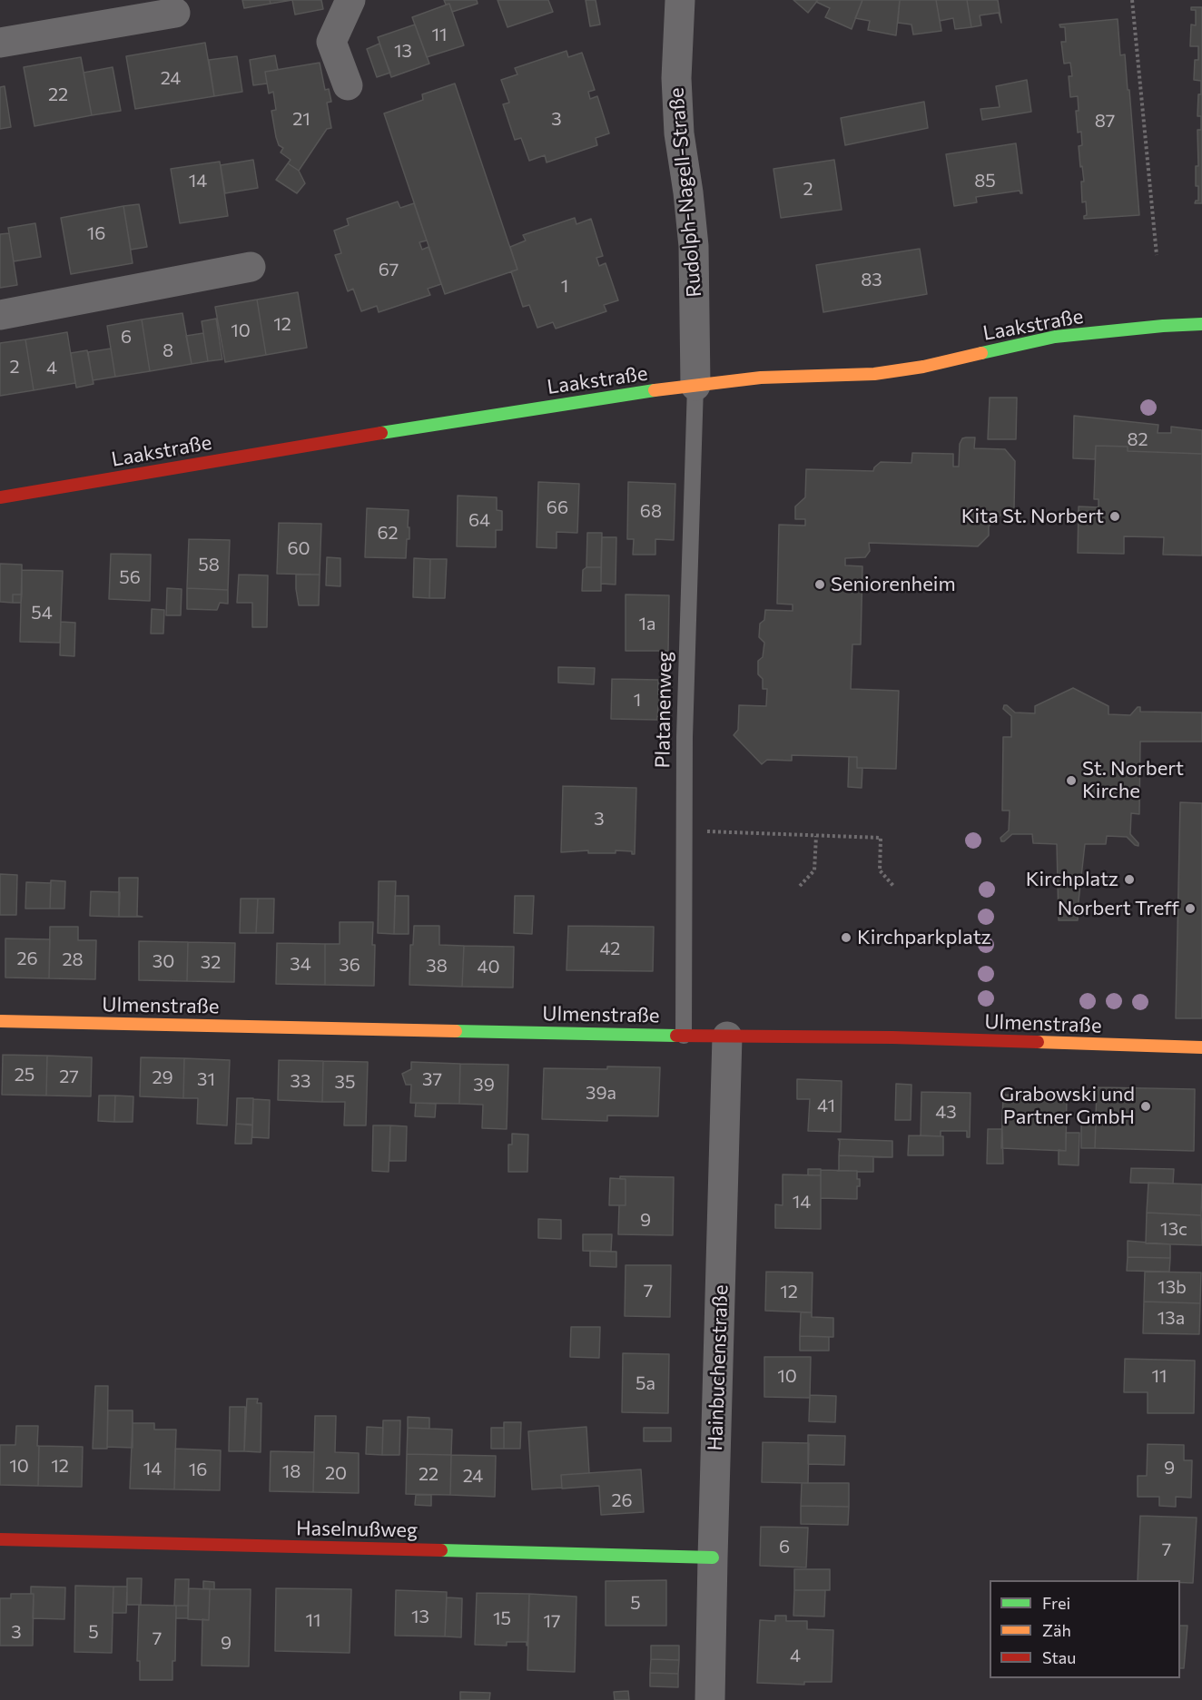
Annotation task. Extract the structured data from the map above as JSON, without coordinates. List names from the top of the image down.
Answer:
{
  "streets": {
    "street": [
      "Rudolph-Nagell-Straße",
      "Laakstraße",
      "Ulmenstraße",
      "Hainbuchenstraße",
      "Haselnußweg"
    ],
    "lane": ["Platanenweg"]
  },
  "crossings": [
    ["Rudolph-Nagell-Straße", "Laakstraße"],
    ["Rudolph-Nagell-Straße", "Platanenweg"],
    ["Laakstraße", "Platanenweg"],
    ["Platanenweg", "Ulmenstraße"],
    ["Ulmenstraße", "Hainbuchenstraße"],
    ["Hainbuchenstraße", "Haselnußweg"]
  ],
  "places": [
    "Kita St. Norbert",
    "Seniorenheim",
    "St. Norbert Kirche",
    "Kirchplatz",
    "Norbert Treff",
    "Kirchparkplatz",
    "Grabowski und Partner GmbH"
  ],
  "house_numbers": [
    "11",
    "13",
    "24",
    "22",
    "21",
    "3",
    "87",
    "14",
    "85",
    "2",
    "16",
    "67",
    "83",
    "1",
    "12",
    "10",
    "6",
    "8",
    "2",
    "4",
    "82",
    "66",
    "68",
    "64",
    "62",
    "60",
    "58",
    "56",
    "54",
    "1a",
    "1",
    "3",
    "42",
    "26",
    "28",
    "30",
    "32",
    "34",
    "36",
    "38",
    "40",
    "25",
    "27",
    "29",
    "31",
    "37",
    "33",
    "35",
    "39",
    "39a",
    "41",
    "43",
    "14",
    "9",
    "13c",
    "13b",
    "7",
    "12",
    "13a",
    "10",
    "11",
    "5a",
    "10",
    "12",
    "9",
    "14",
    "16",
    "18",
    "20",
    "22",
    "24",
    "26",
    "6",
    "7",
    "5",
    "13",
    "15",
    "11",
    "17",
    "3",
    "5",
    "7",
    "9",
    "4"
  ],
  "legend": ["Frei", "Zäh", "Stau"]
}
